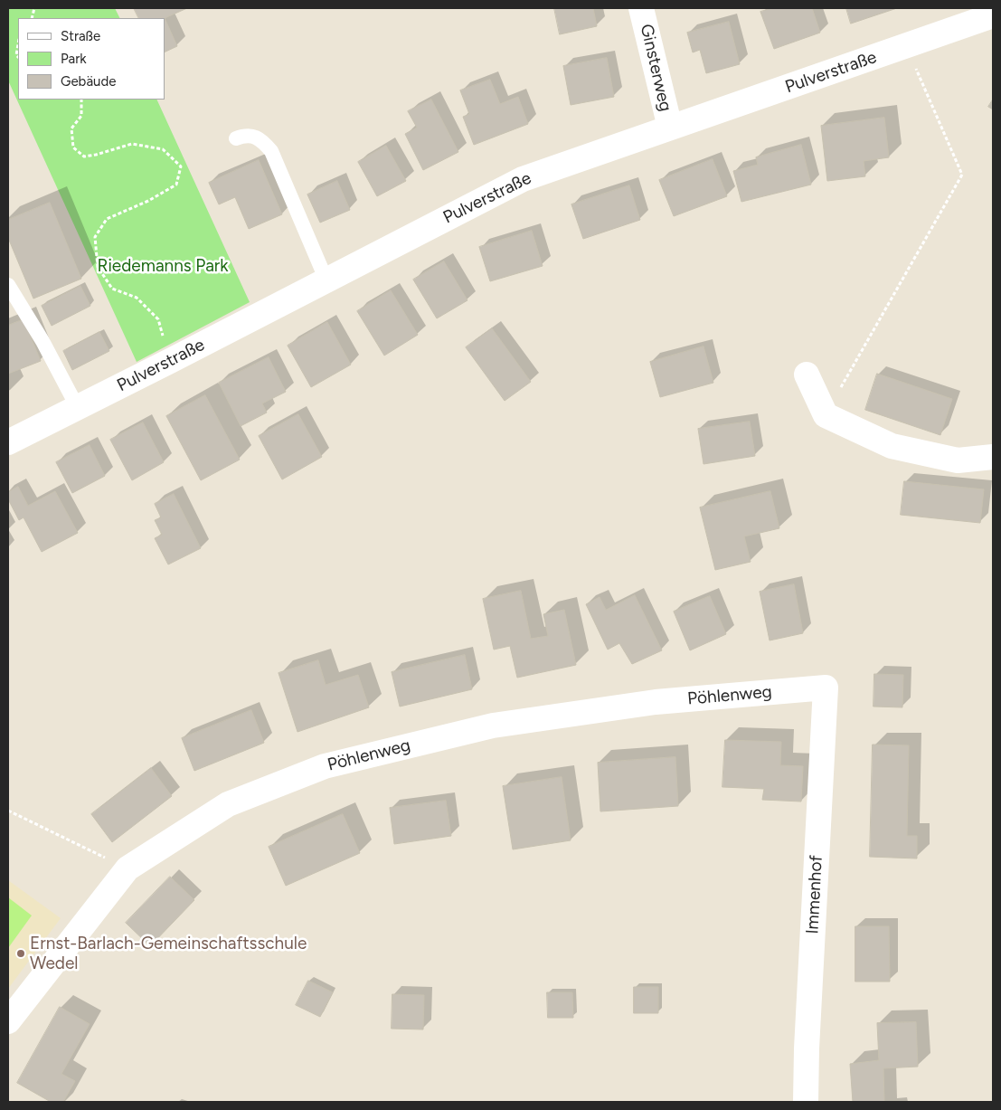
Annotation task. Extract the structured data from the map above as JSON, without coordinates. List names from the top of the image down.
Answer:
{
  "streets": {
    "street": [
      "Ginsterweg",
      "Pulverstraße",
      "Pöhlenweg",
      "Immenhof"
    ]
  },
  "crossings": [
    ["Ginsterweg", "Pulverstraße"],
    ["Pöhlenweg", "Immenhof"]
  ],
  "parks": ["Riedemanns Park"],
  "places": ["Ernst-Barlach-Gemeinschaftsschule Wedel"],
  "legend": ["Straße", "Park", "Gebäude"]
}
